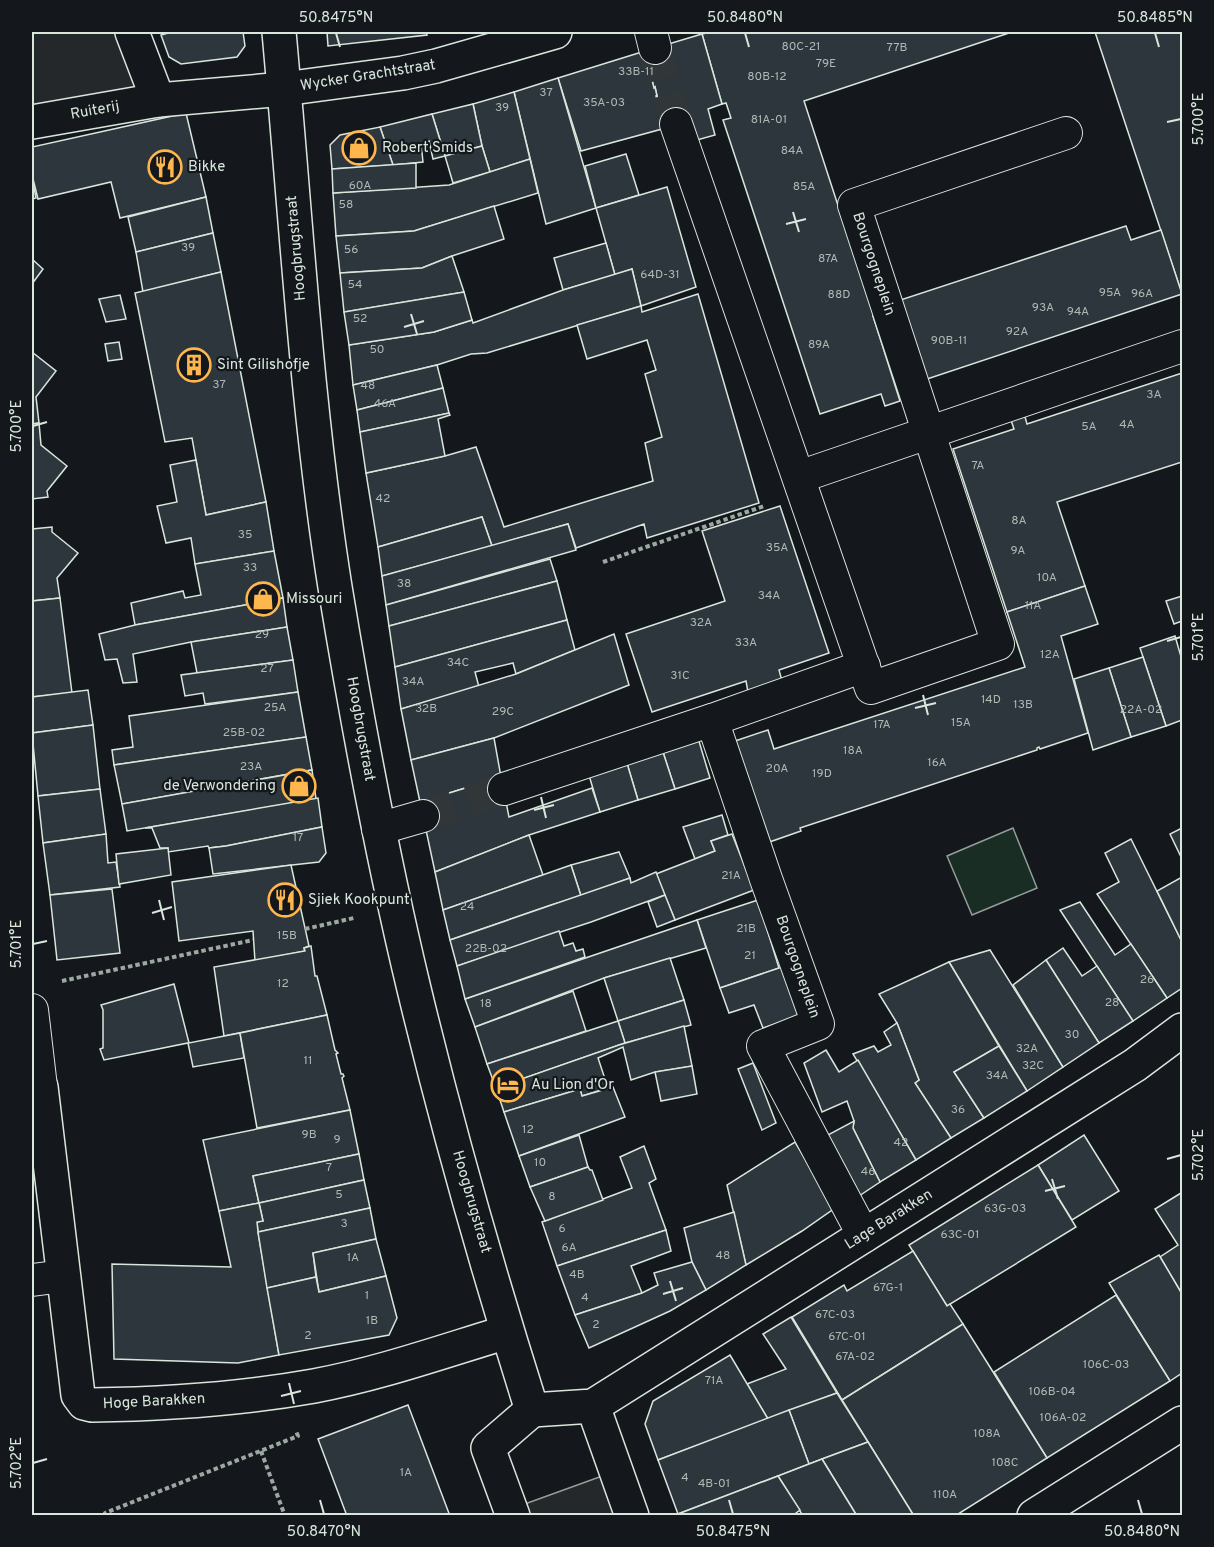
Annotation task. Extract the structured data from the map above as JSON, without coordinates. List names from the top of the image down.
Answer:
{
  "streets": {
    "street": [
      "Wycker Grachtstraat",
      "Ruiterij",
      "Hoogbrugstraat",
      "Bourgogneplein",
      "Lage Barakken",
      "Hoge Barakken"
    ]
  },
  "crossings": [
    ["Wycker Grachtstraat", "Ruiterij"],
    ["Wycker Grachtstraat", "Hoogbrugstraat"],
    ["Ruiterij", "Hoogbrugstraat"],
    ["Hoogbrugstraat", "Hoge Barakken"],
    ["Bourgogneplein", "Lage Barakken"]
  ],
  "places": {
    "shop": ["Robert Smids", "Missouri", "de Verwondering"],
    "restaurant": ["Bikke", "Sjiek Kookpunt"],
    "building": ["Sint Gilishofje"],
    "hotel": ["Au Lion d'Or"]
  },
  "house_numbers": [
    "80C-21",
    "77B",
    "79E",
    "33B-11",
    "80B-12",
    "37",
    "35A-03",
    "39",
    "81A-01",
    "84A",
    "60A",
    "85A",
    "58",
    "39",
    "56",
    "87A",
    "64D-31",
    "54",
    "95A",
    "96A",
    "88D",
    "93A",
    "94A",
    "52",
    "92A",
    "90B-11",
    "89A",
    "50",
    "37",
    "48",
    "3A",
    "46A",
    "4A",
    "5A",
    "7A",
    "42",
    "8A",
    "35",
    "35A",
    "9A",
    "33",
    "10A",
    "38",
    "34A",
    "11A",
    "32A",
    "29",
    "33A",
    "12A",
    "34C",
    "27",
    "31C",
    "34A",
    "14D",
    "13B",
    "25A",
    "32B",
    "22A-02",
    "29C",
    "15A",
    "17A",
    "25B-02",
    "18A",
    "16A",
    "23A",
    "20A",
    "19D",
    "17",
    "21A",
    "24",
    "21B",
    "15B",
    "22B-02",
    "21",
    "26",
    "12",
    "28",
    "18",
    "30",
    "32A",
    "11",
    "32C",
    "34A",
    "36",
    "12",
    "9B",
    "9",
    "42",
    "10",
    "7",
    "46",
    "5",
    "8",
    "63G-03",
    "3",
    "6",
    "63C-01",
    "6A",
    "48",
    "1A",
    "4B",
    "67G-1",
    "1",
    "4",
    "67C-03",
    "1B",
    "2",
    "2",
    "67C-01",
    "67A-02",
    "106C-03",
    "71A",
    "106B-04",
    "106A-02",
    "108A",
    "108C",
    "1A",
    "4",
    "4B-01",
    "110A"
  ],
  "coordinates": [
    "50.8475°N",
    "50.8480°N",
    "50.8485°N",
    "5.700°E",
    "5.701°E",
    "5.702°E",
    "50.8470°N"
  ]
}
